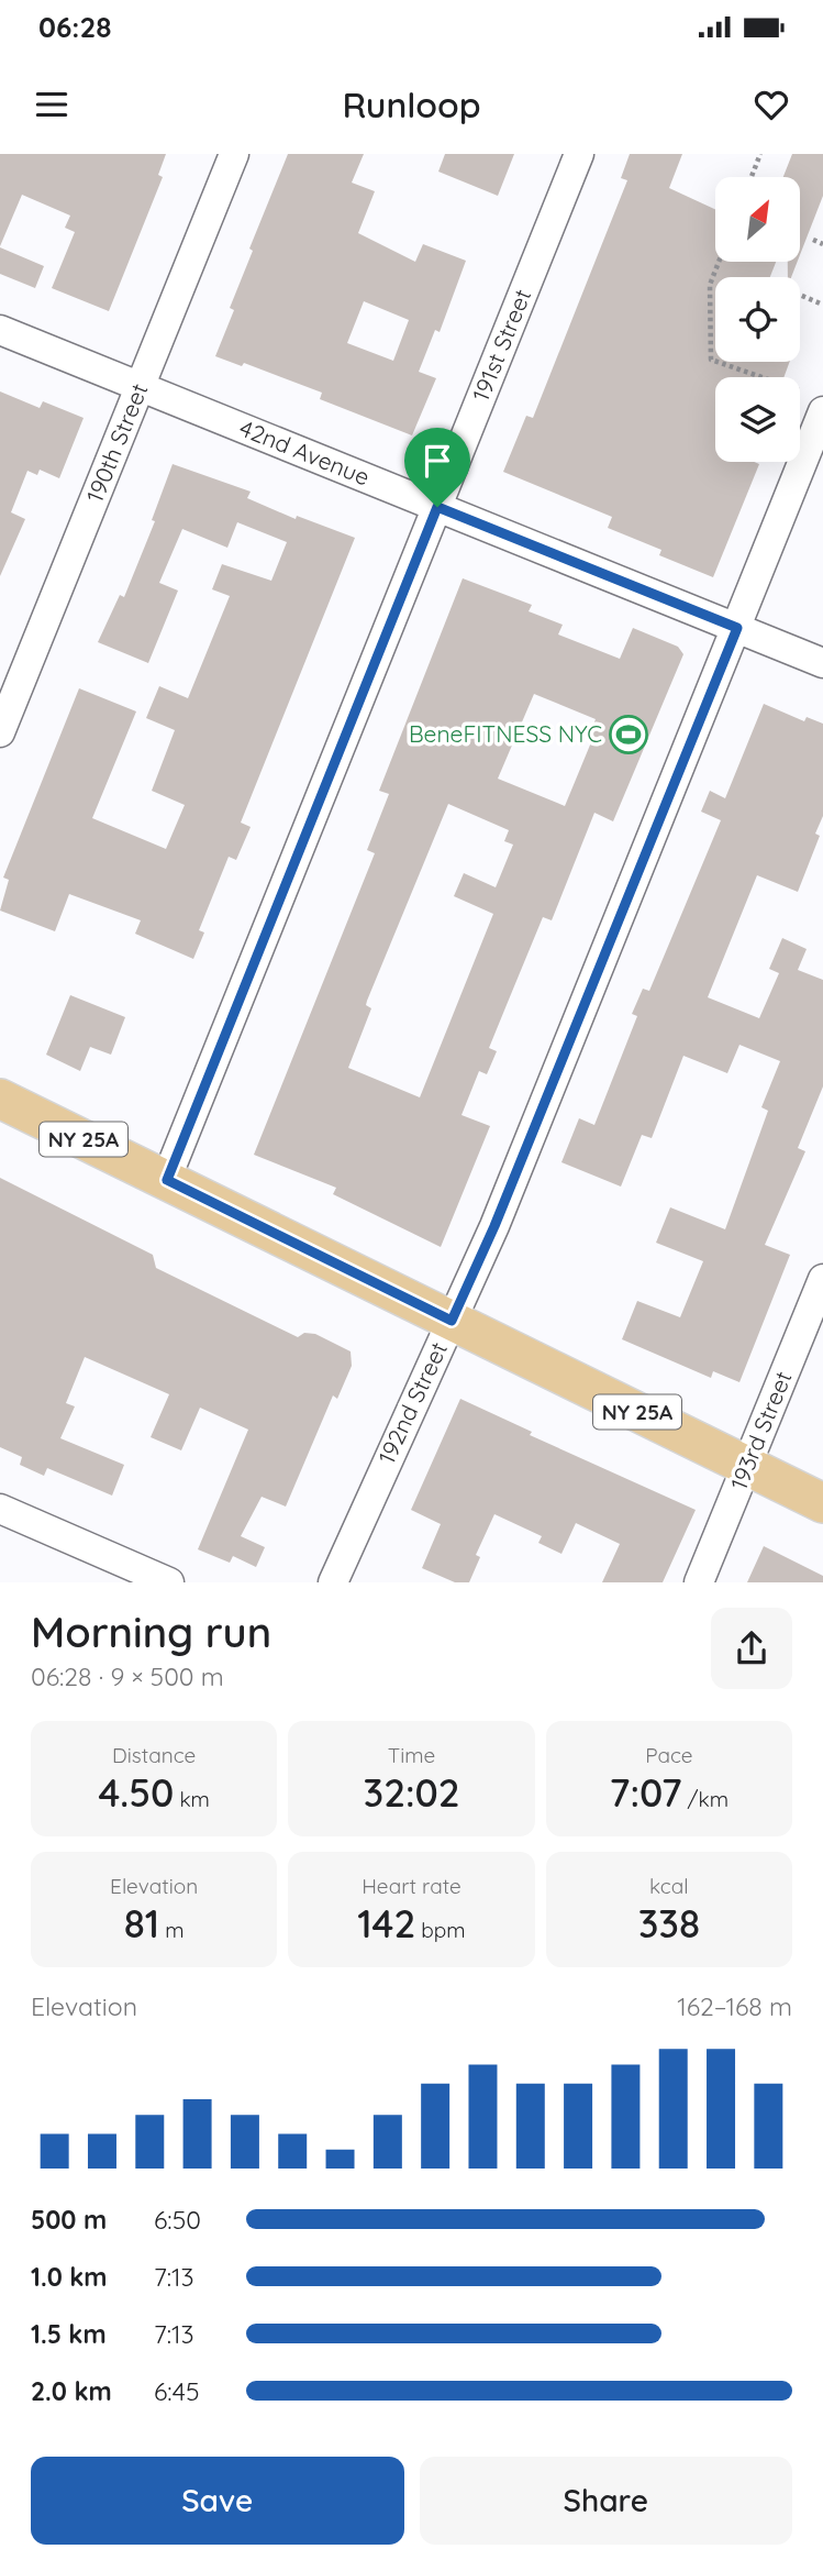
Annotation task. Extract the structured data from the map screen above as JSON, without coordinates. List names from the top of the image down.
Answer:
{
  "streets": {
    "main road": ["NY 25A"],
    "street": [
      "191st Street",
      "190th Street",
      "42nd Avenue",
      "192nd Street",
      "193rd Street"
    ]
  },
  "crossings": [
    ["191st Street", "42nd Avenue"],
    ["191st Street", "NY 25A"],
    ["190th Street", "42nd Avenue"],
    ["42nd Avenue", "192nd Street"],
    ["NY 25A", "192nd Street"],
    ["NY 25A", "193rd Street"]
  ],
  "places": {
    "sports": ["BeneFITNESS NYC"]
  },
  "north": "top right",
  "page": {
    "status": "06:28",
    "header": "Runloop",
    "heading": ["Morning run", "06:28 · 9 × 500 m"],
    "stats": [
      ["Distance", "4.50 km"],
      ["Time", "32:02"],
      ["Pace", "7:07 /km"],
      ["Elevation", "81 m"],
      ["Heart rate", "142 bpm"],
      ["kcal", "338"]
    ],
    "chart": ["Elevation", "162–168 m"],
    "list": [
      {
        "name": "500 m",
        "note": "6:50"
      },
      {
        "name": "1.0 km",
        "note": "7:13"
      },
      {
        "name": "1.5 km",
        "note": "7:13"
      },
      {
        "name": "2.0 km",
        "note": "6:45"
      }
    ],
    "buttons": ["Save", "Share"]
  }
}
